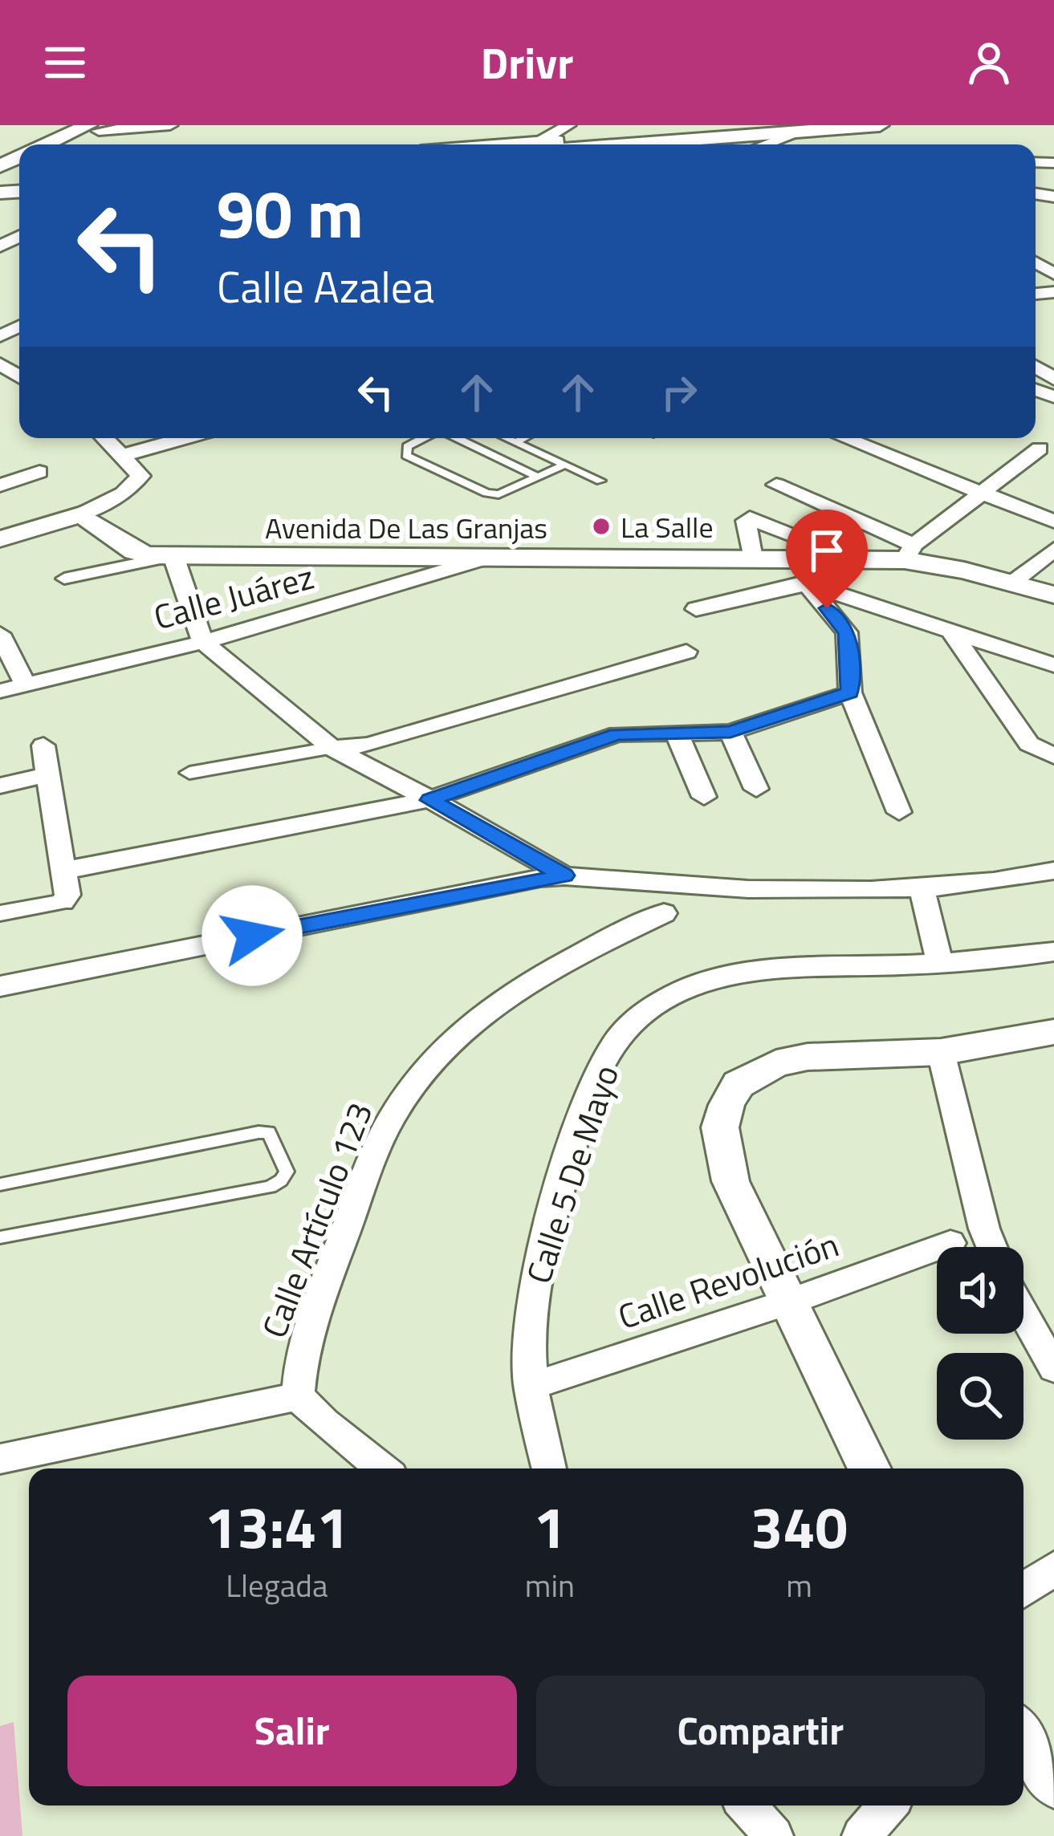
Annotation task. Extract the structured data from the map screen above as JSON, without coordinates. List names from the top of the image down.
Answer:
{
  "streets": {
    "street": [
      "Avenida De Las Granjas",
      "Calle Juárez",
      "Calle 5 De Mayo",
      "Calle Artículo 123",
      "Calle Revolución"
    ]
  },
  "crossings": [
    ["Avenida De Las Granjas", "Calle Juárez"],
    ["Calle 5 De Mayo", "Calle Revolución"]
  ],
  "places": ["La Salle"],
  "page": {
    "header": "Drivr",
    "turn": ["90 m", "Calle Azalea"],
    "eta": [
      "13:41",
      "Llegada",
      "1",
      "min",
      "340",
      "m"
    ],
    "buttons": ["Salir", "Compartir"]
  }
}
